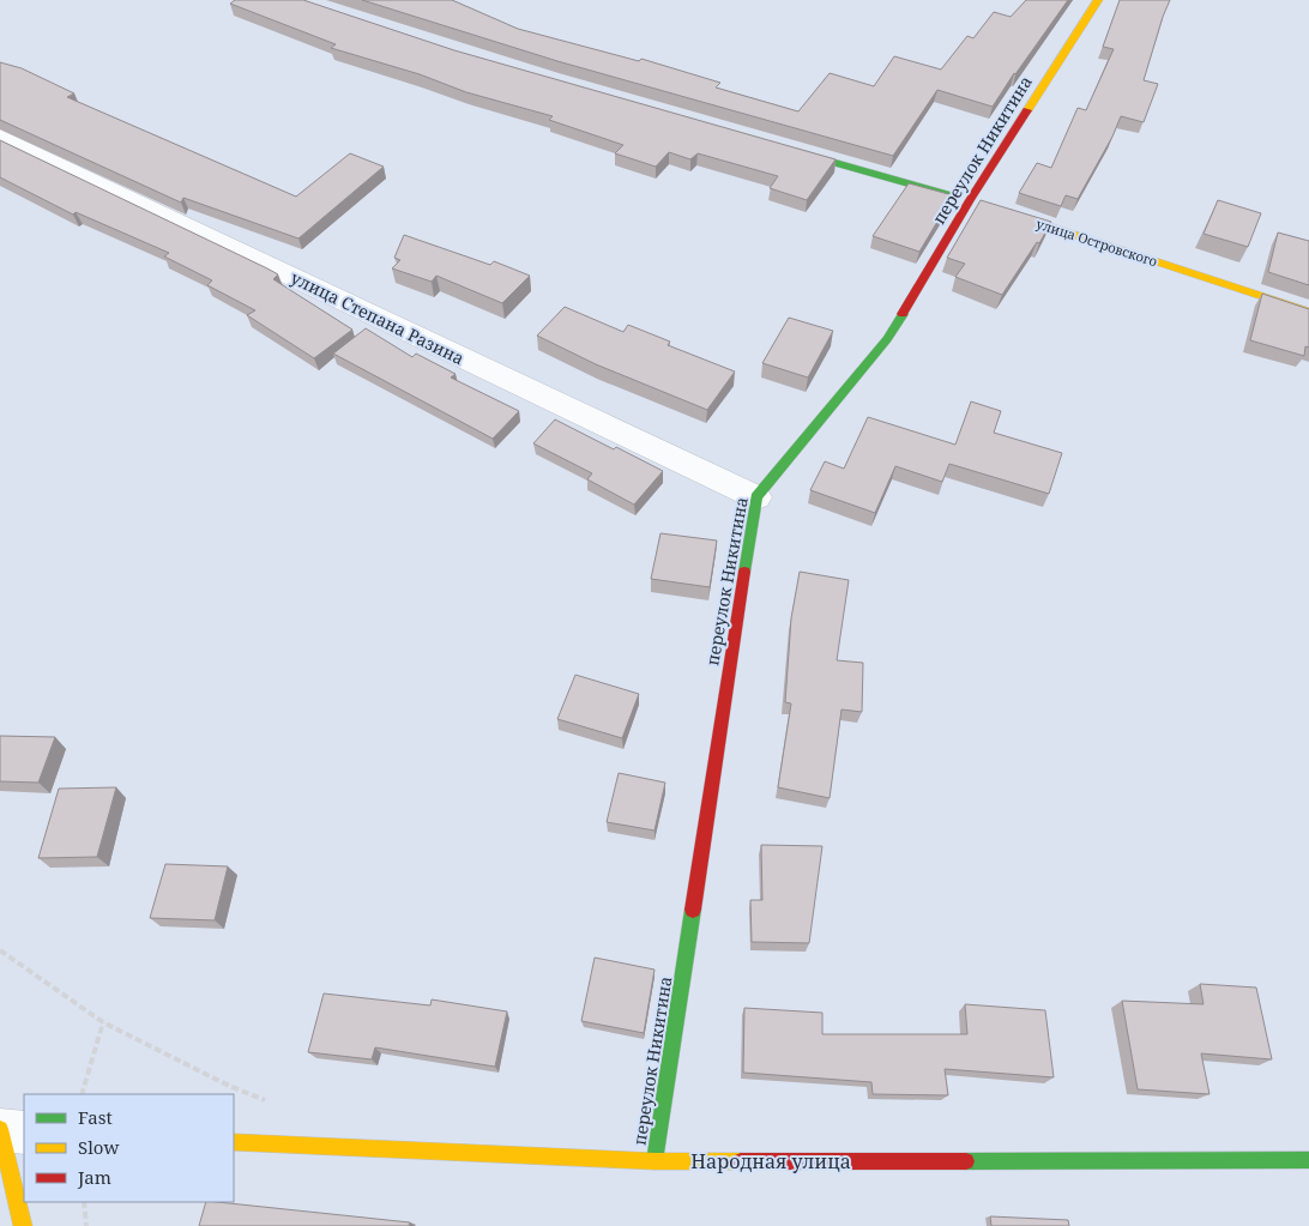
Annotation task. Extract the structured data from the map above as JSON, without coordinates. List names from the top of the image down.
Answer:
{
  "streets": {
    "street": [
      "переулок Никитина",
      "улица Островского",
      "улица Степана Разина",
      "Народная улица"
    ]
  },
  "crossings": [
    ["переулок Никитина", "улица Островского"],
    ["переулок Никитина", "улица Степана Разина"],
    ["переулок Никитина", "Народная улица"]
  ],
  "legend": ["Fast", "Slow", "Jam"]
}
